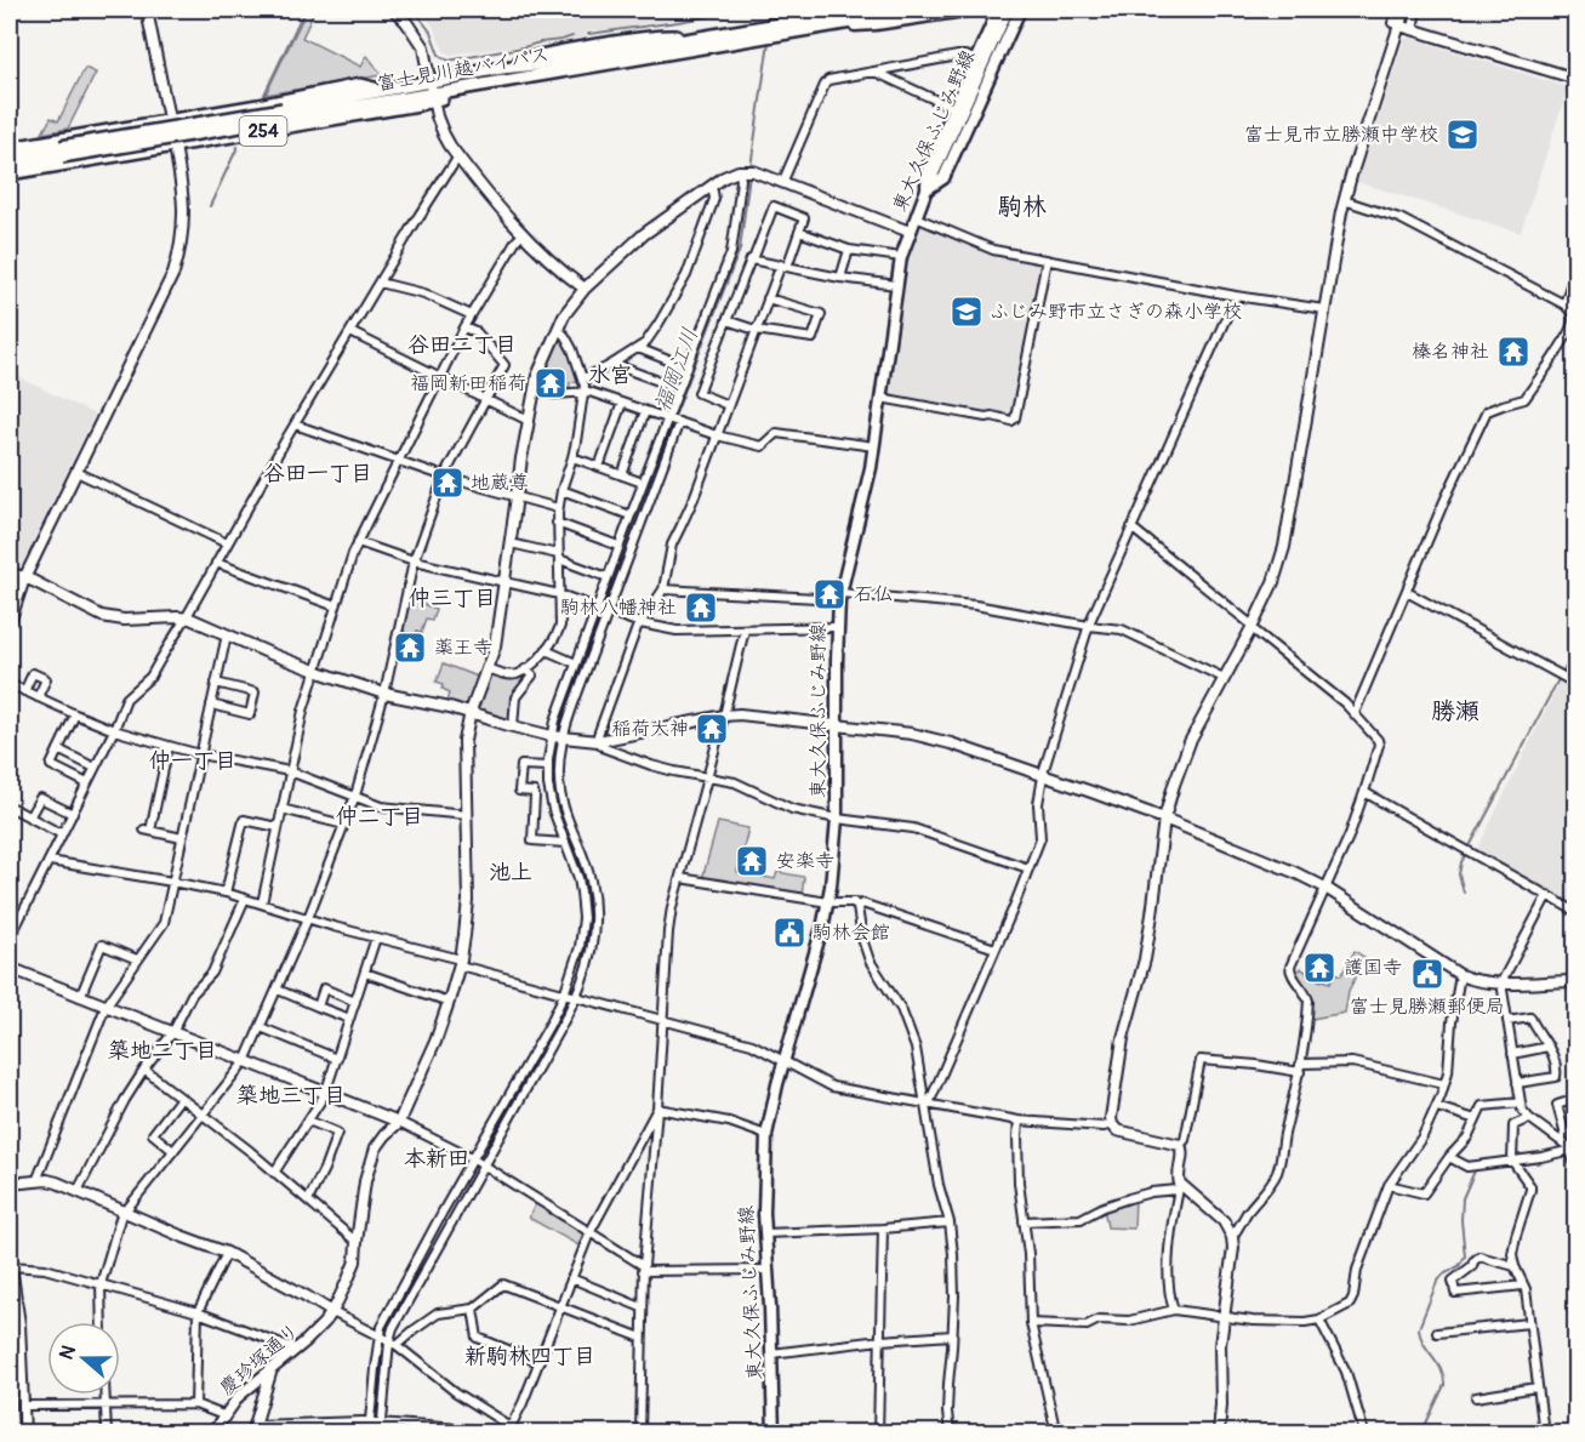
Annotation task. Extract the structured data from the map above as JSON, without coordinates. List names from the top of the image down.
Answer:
{
  "streets": {
    "highway": ["富士見川越バイパス", "254"],
    "main road": ["東大久保ふじみ野線"],
    "street": ["慶珍塚通り"]
  },
  "crossings": [
    ["富士見川越バイパス", "254"]
  ],
  "districts": [
    "駒林",
    "谷田二丁目",
    "水宮",
    "谷田一丁目",
    "仲三丁目",
    "勝瀬",
    "仲一丁目",
    "仲二丁目",
    "池上",
    "築地二丁目",
    "築地三丁目",
    "本新田",
    "新駒林四丁目"
  ],
  "water": ["福岡江川"],
  "places": {
    "school or university": ["富士見市立勝瀬中学校", "ふじみ野市立さぎの森小学校"],
    "temple": [
      "榛名神社",
      "福岡新田稲荷",
      "地蔵尊",
      "石仏",
      "駒林八幡神社",
      "薬王寺",
      "稲荷大神",
      "安楽寺",
      "護国寺"
    ],
    "public building": ["駒林会館", "富士見勝瀬郵便局"]
  },
  "north": "left"
}
